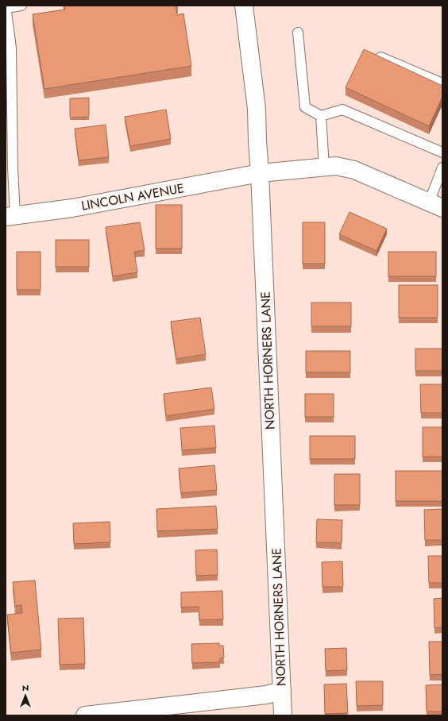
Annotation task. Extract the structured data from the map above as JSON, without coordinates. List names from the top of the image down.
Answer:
{
  "streets": {
    "street": ["LINCOLN AVENUE", "NORTH HORNERS LANE"]
  },
  "crossings": [
    ["LINCOLN AVENUE", "NORTH HORNERS LANE"]
  ],
  "north": "top"
}
